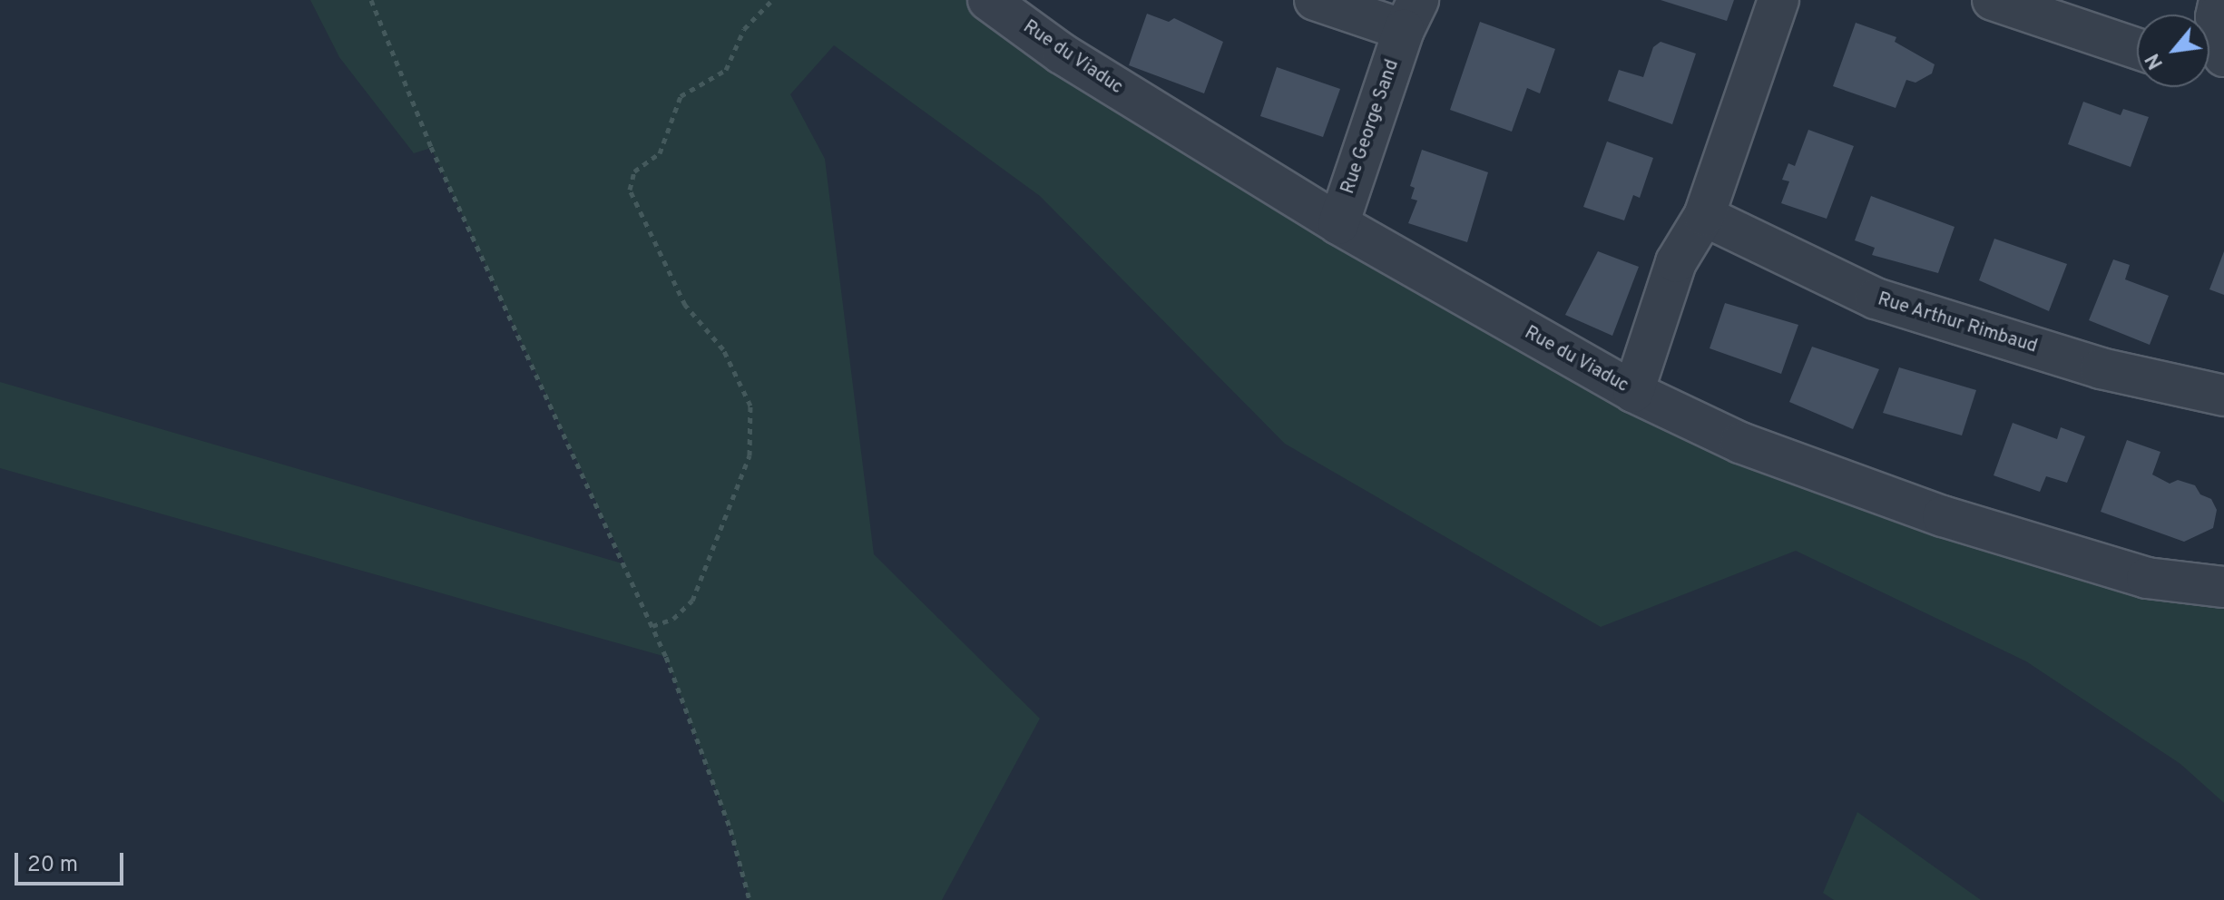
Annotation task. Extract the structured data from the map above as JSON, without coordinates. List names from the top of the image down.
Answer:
{
  "streets": {
    "street": ["Rue du Viaduc", "Rue George Sand", "Rue Arthur Rimbaud"]
  },
  "crossings": [
    ["Rue du Viaduc", "Rue George Sand"]
  ],
  "scale_bar": "20 m",
  "north": "bottom left"
}
